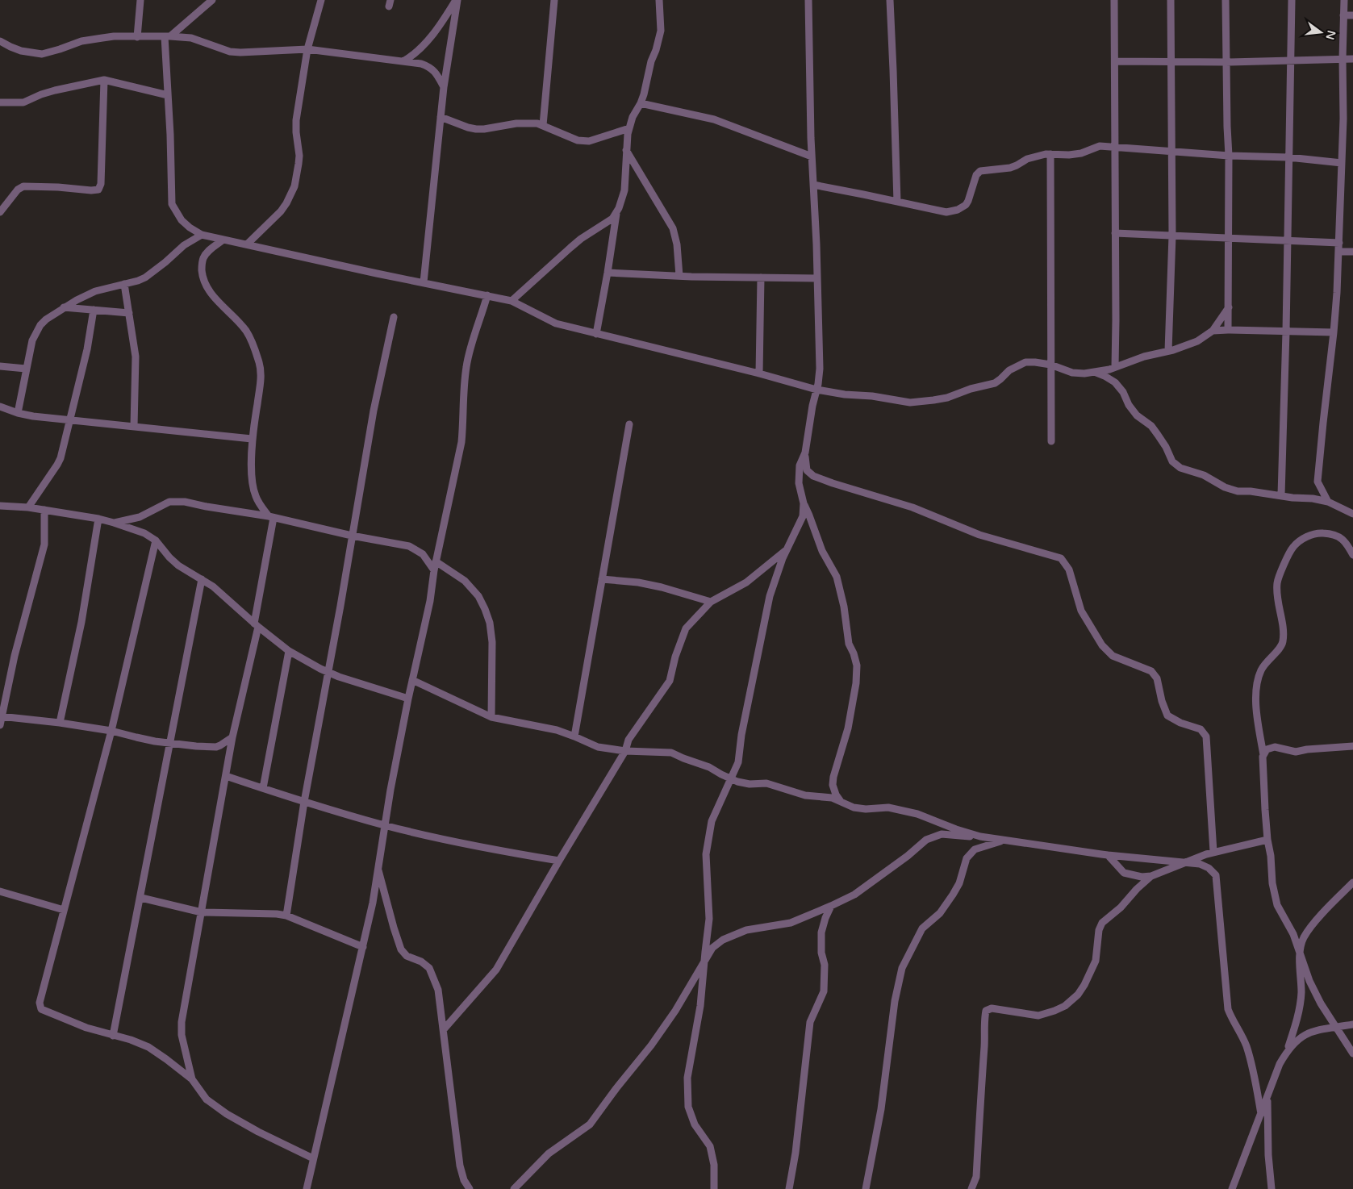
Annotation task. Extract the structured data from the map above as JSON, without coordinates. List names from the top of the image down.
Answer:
{
  "north": "right"
}
